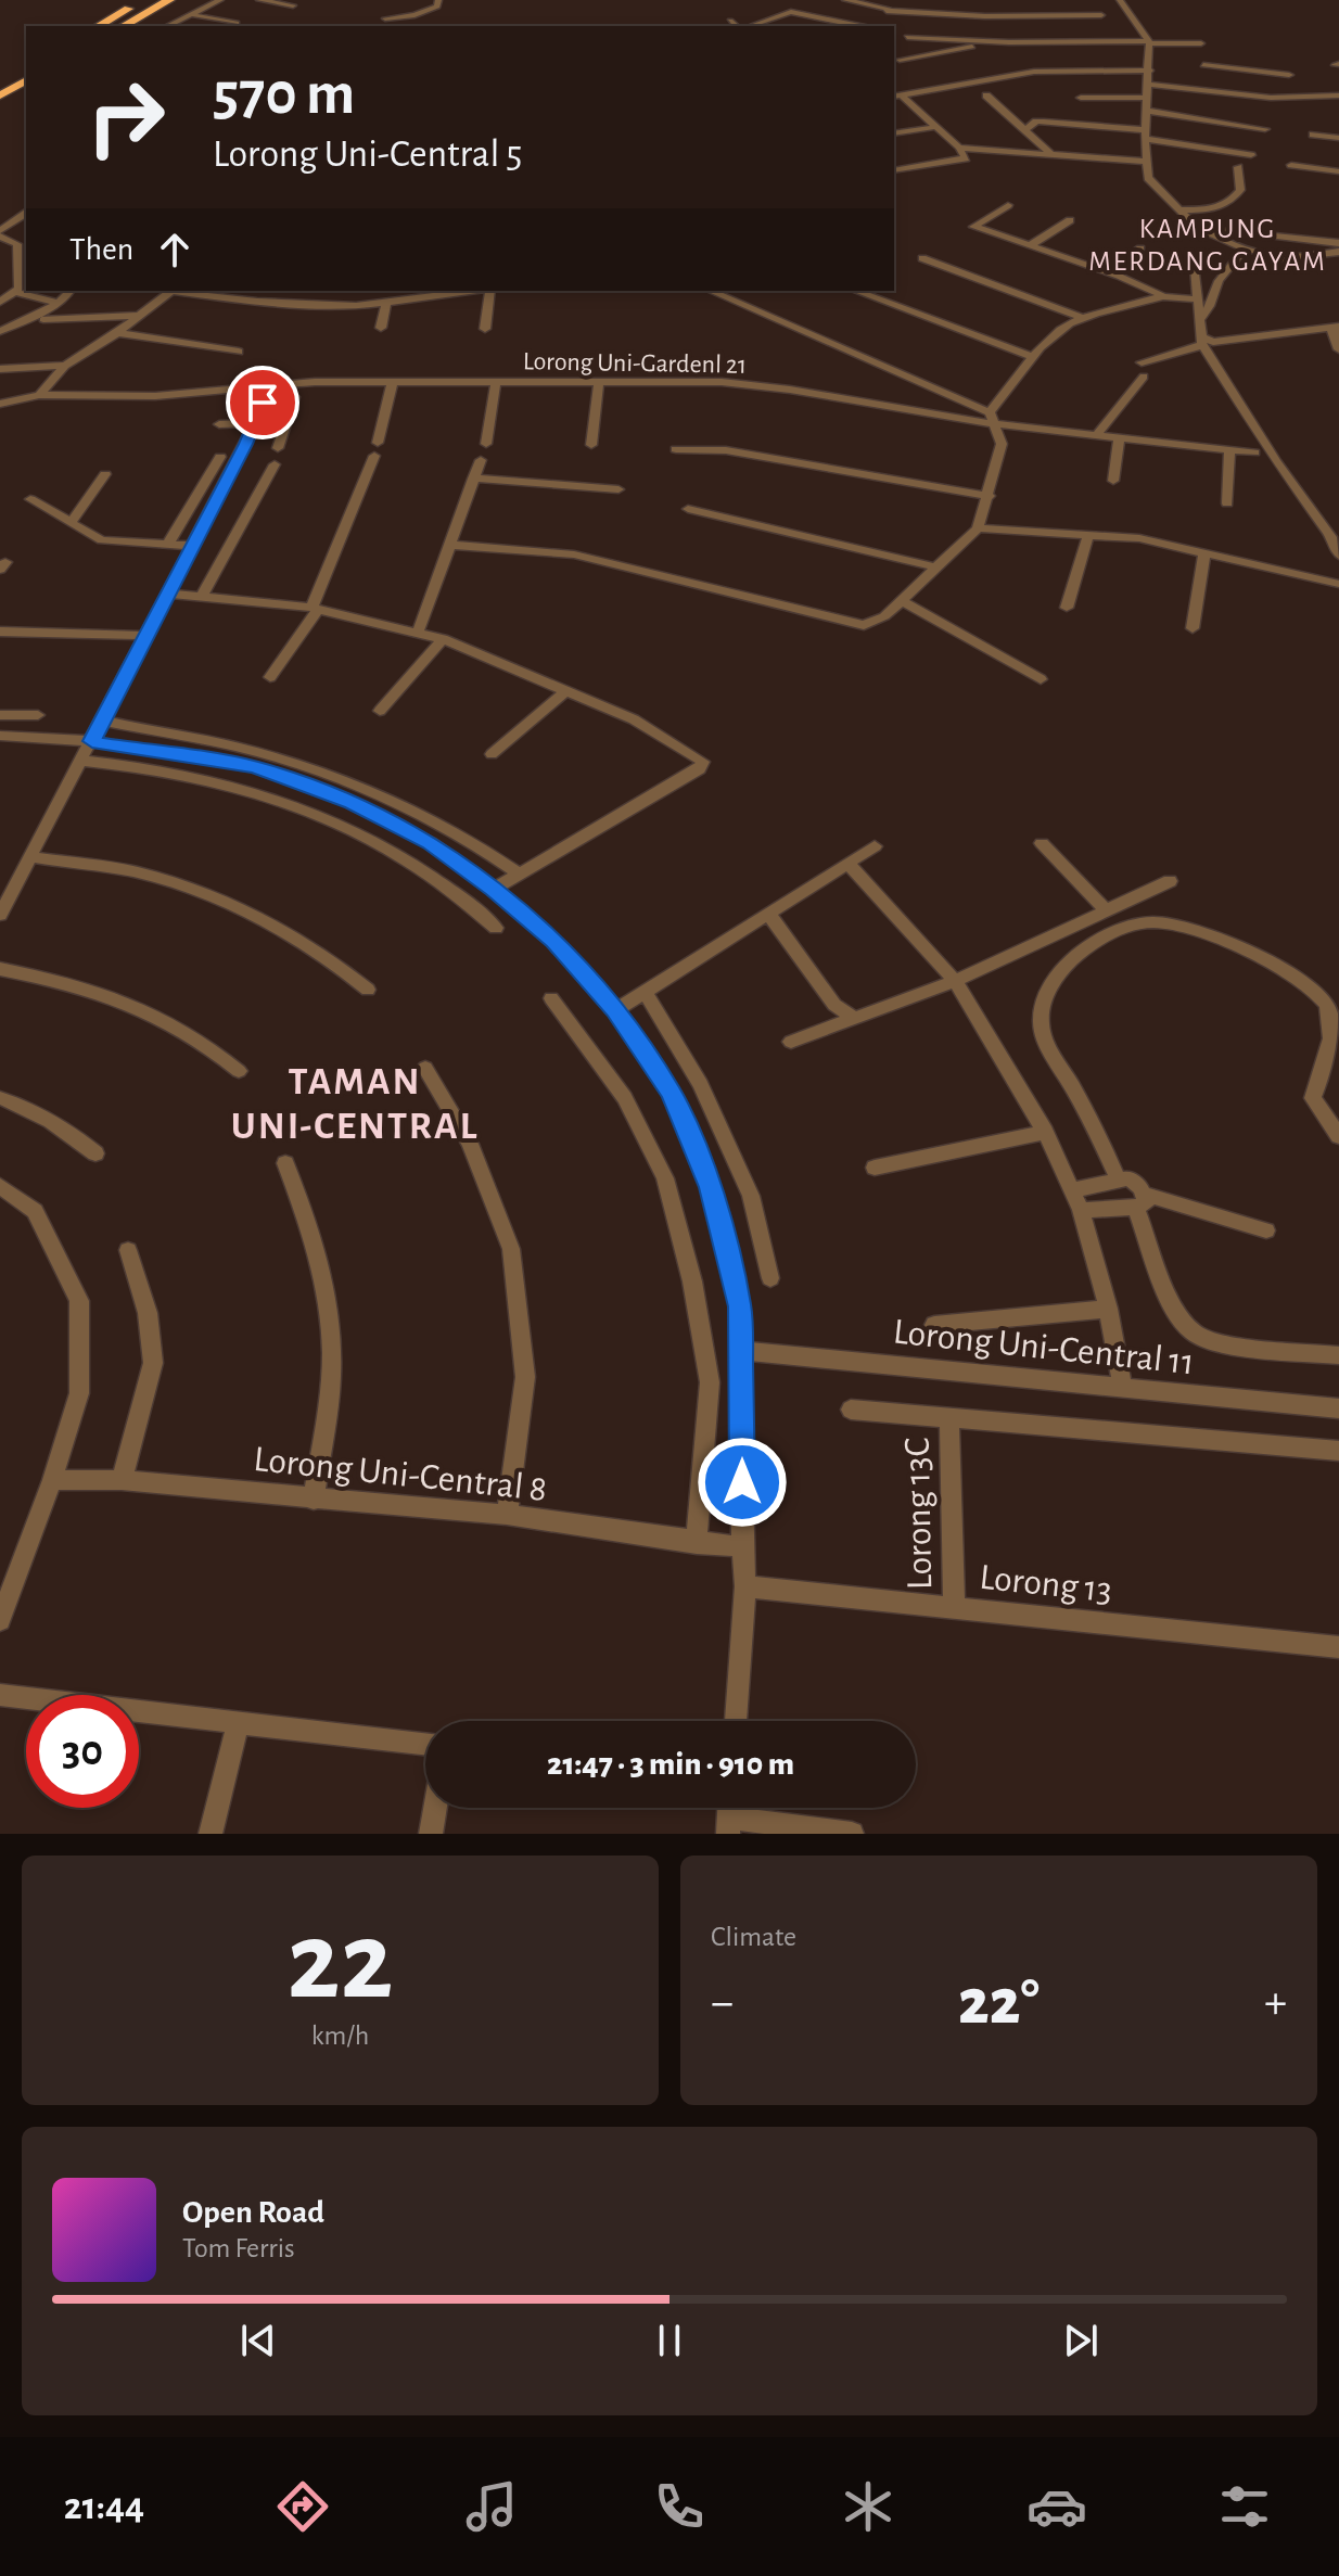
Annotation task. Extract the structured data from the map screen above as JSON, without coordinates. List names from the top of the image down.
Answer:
{
  "streets": {
    "street": [
      "Lorong Uni-Gardenl 21",
      "Lorong Uni-Central 11",
      "Lorong Uni-Central 8",
      "Lorong 13C",
      "Lorong 13"
    ]
  },
  "crossings": [
    ["Lorong 13C", "Lorong 13"]
  ],
  "districts": ["KAMPUNG MERDANG GAYAM", "TAMAN UNI-CENTRAL"],
  "page": {
    "turn": ["570 m", "Lorong Uni-Central 5"],
    "then": "Then",
    "limit": "30",
    "trip": "21:47 · 3 min · 910 m",
    "tile": [
      ["22", "km/h"],
      "Climate"
    ],
    "heat": ["−", "22°", "+"],
    "song": ["Open Road", "Tom Ferris"],
    "tabs": "21:44"
  }
}
